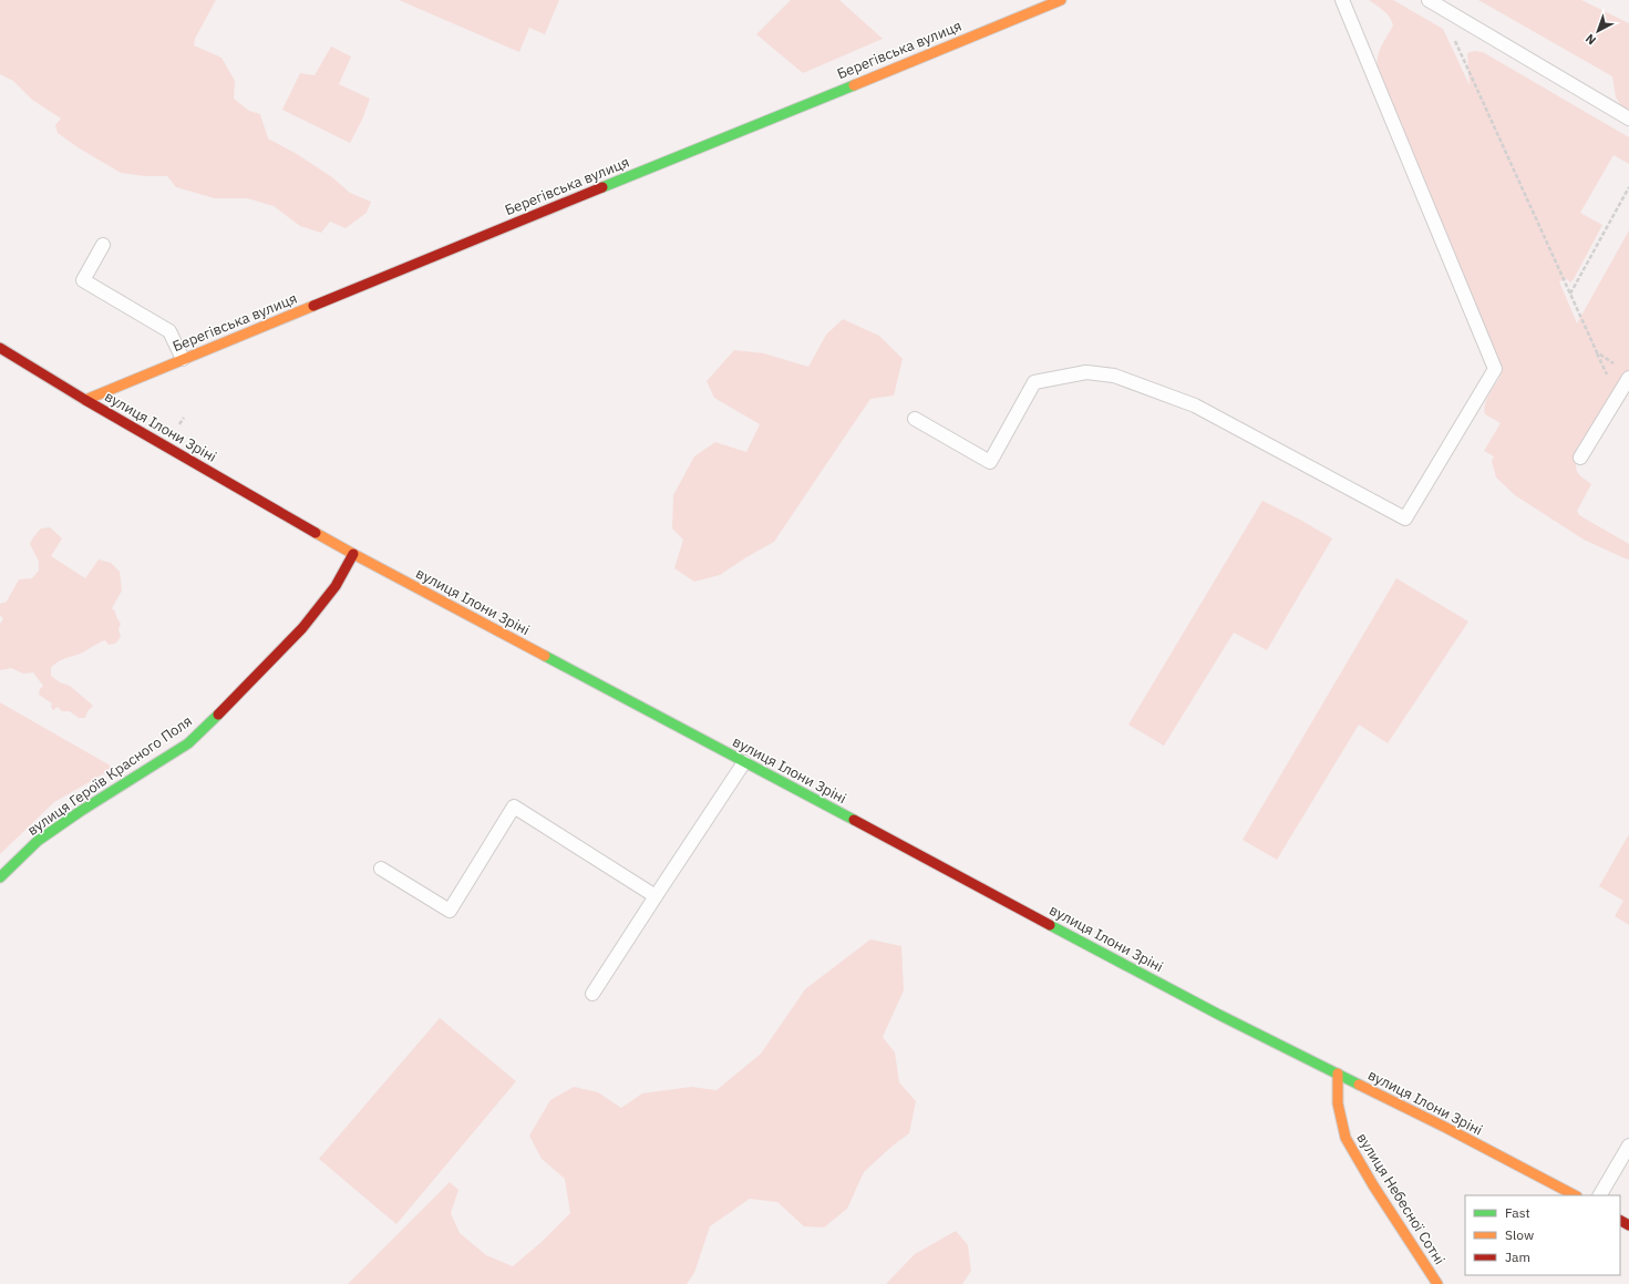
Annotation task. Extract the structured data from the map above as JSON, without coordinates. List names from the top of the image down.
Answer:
{
  "streets": {
    "main road": [
      "Берегівська вулиця",
      "вулиця Ілони Зріні",
      "вулиця Героїв Красного Поля",
      "вулиця Небесної Сотні"
    ]
  },
  "crossings": [
    ["Берегівська вулиця", "вулиця Ілони Зріні"],
    ["вулиця Ілони Зріні", "вулиця Героїв Красного Поля"],
    ["вулиця Ілони Зріні", "вулиця Небесної Сотні"]
  ],
  "legend": ["Fast", "Slow", "Jam"],
  "north": "bottom left"
}
